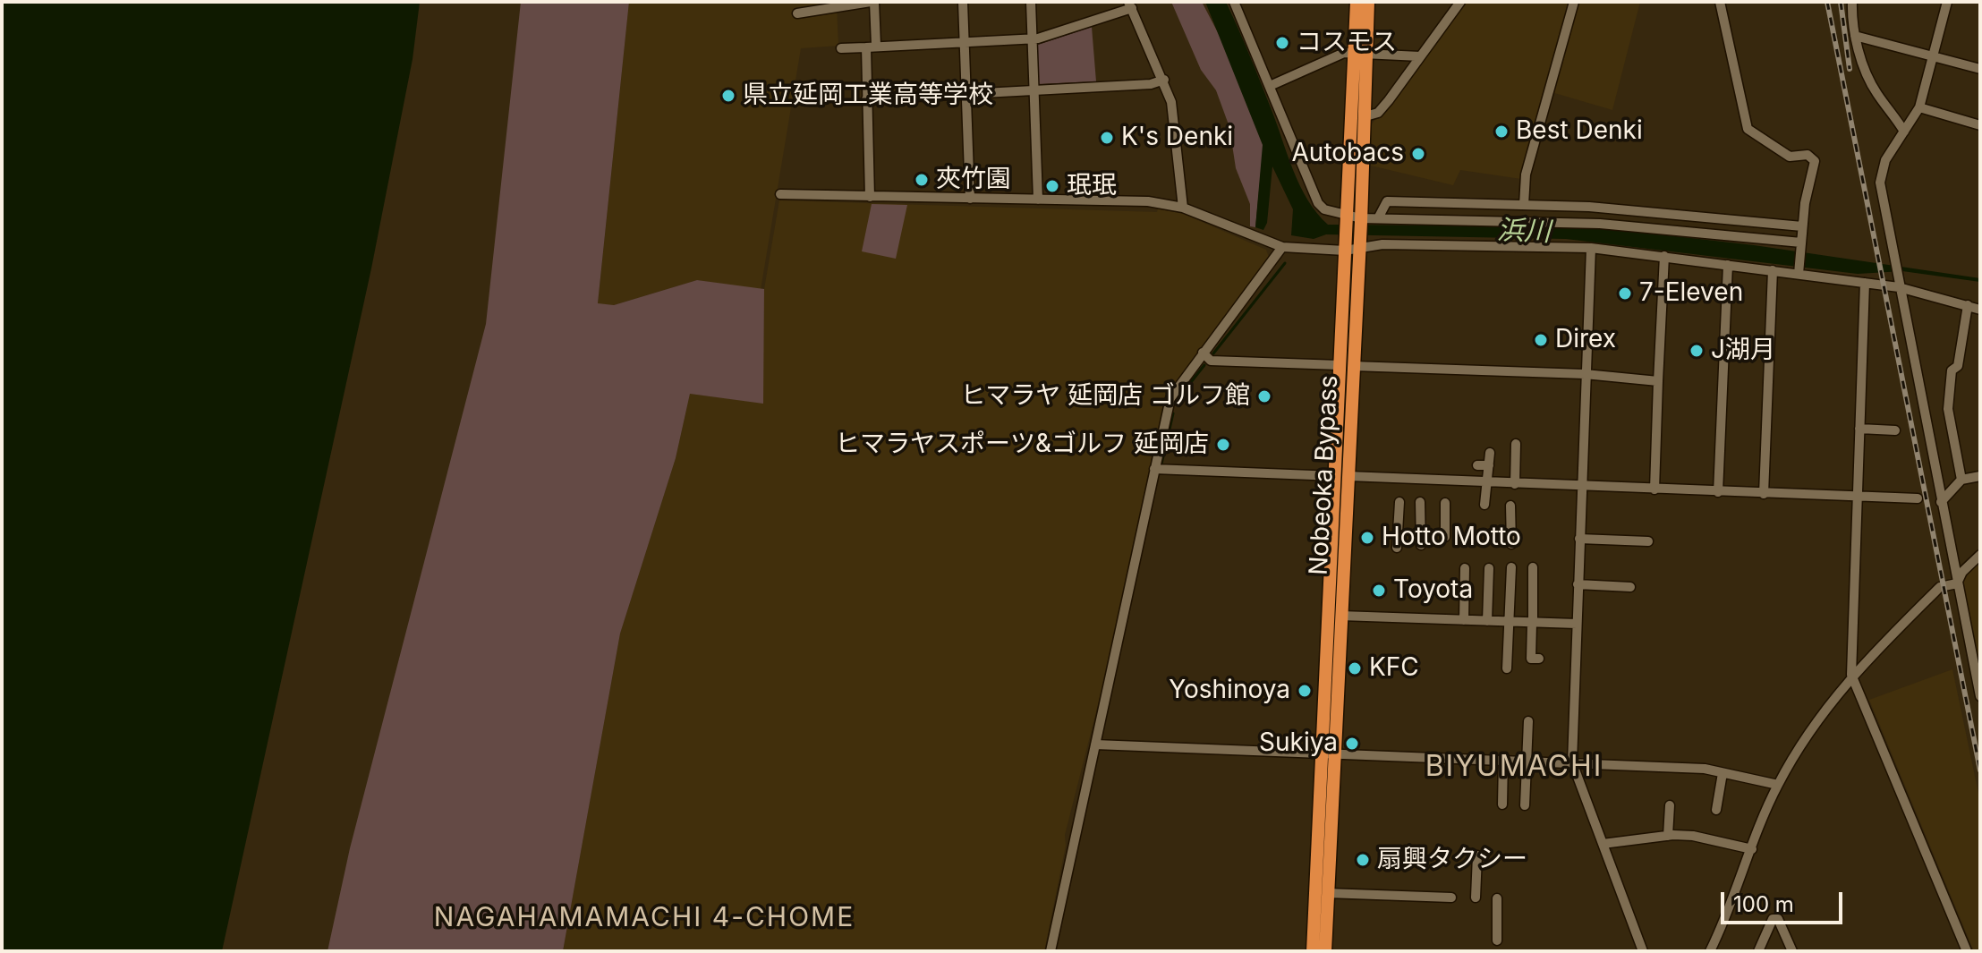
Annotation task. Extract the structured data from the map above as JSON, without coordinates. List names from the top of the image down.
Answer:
{
  "streets": {
    "highway": ["Nobeoka Bypass"]
  },
  "districts": ["BIYUMACHI", "NAGAHAMAMACHI 4-CHOME"],
  "water": ["浜川"],
  "places": [
    "コスモス",
    "県立延岡工業高等学校",
    "Best Denki",
    "K's Denki",
    "Autobacs",
    "夾竹園",
    "珉珉",
    "7-Eleven",
    "Direx",
    "J湖月",
    "ヒマラヤ 延岡店 ゴルフ館",
    "ヒマラヤスポーツ&ゴルフ 延岡店",
    "Hotto Motto",
    "Toyota",
    "KFC",
    "Yoshinoya",
    "Sukiya",
    "扇興タクシー"
  ],
  "scale_bar": "100 m"
}
